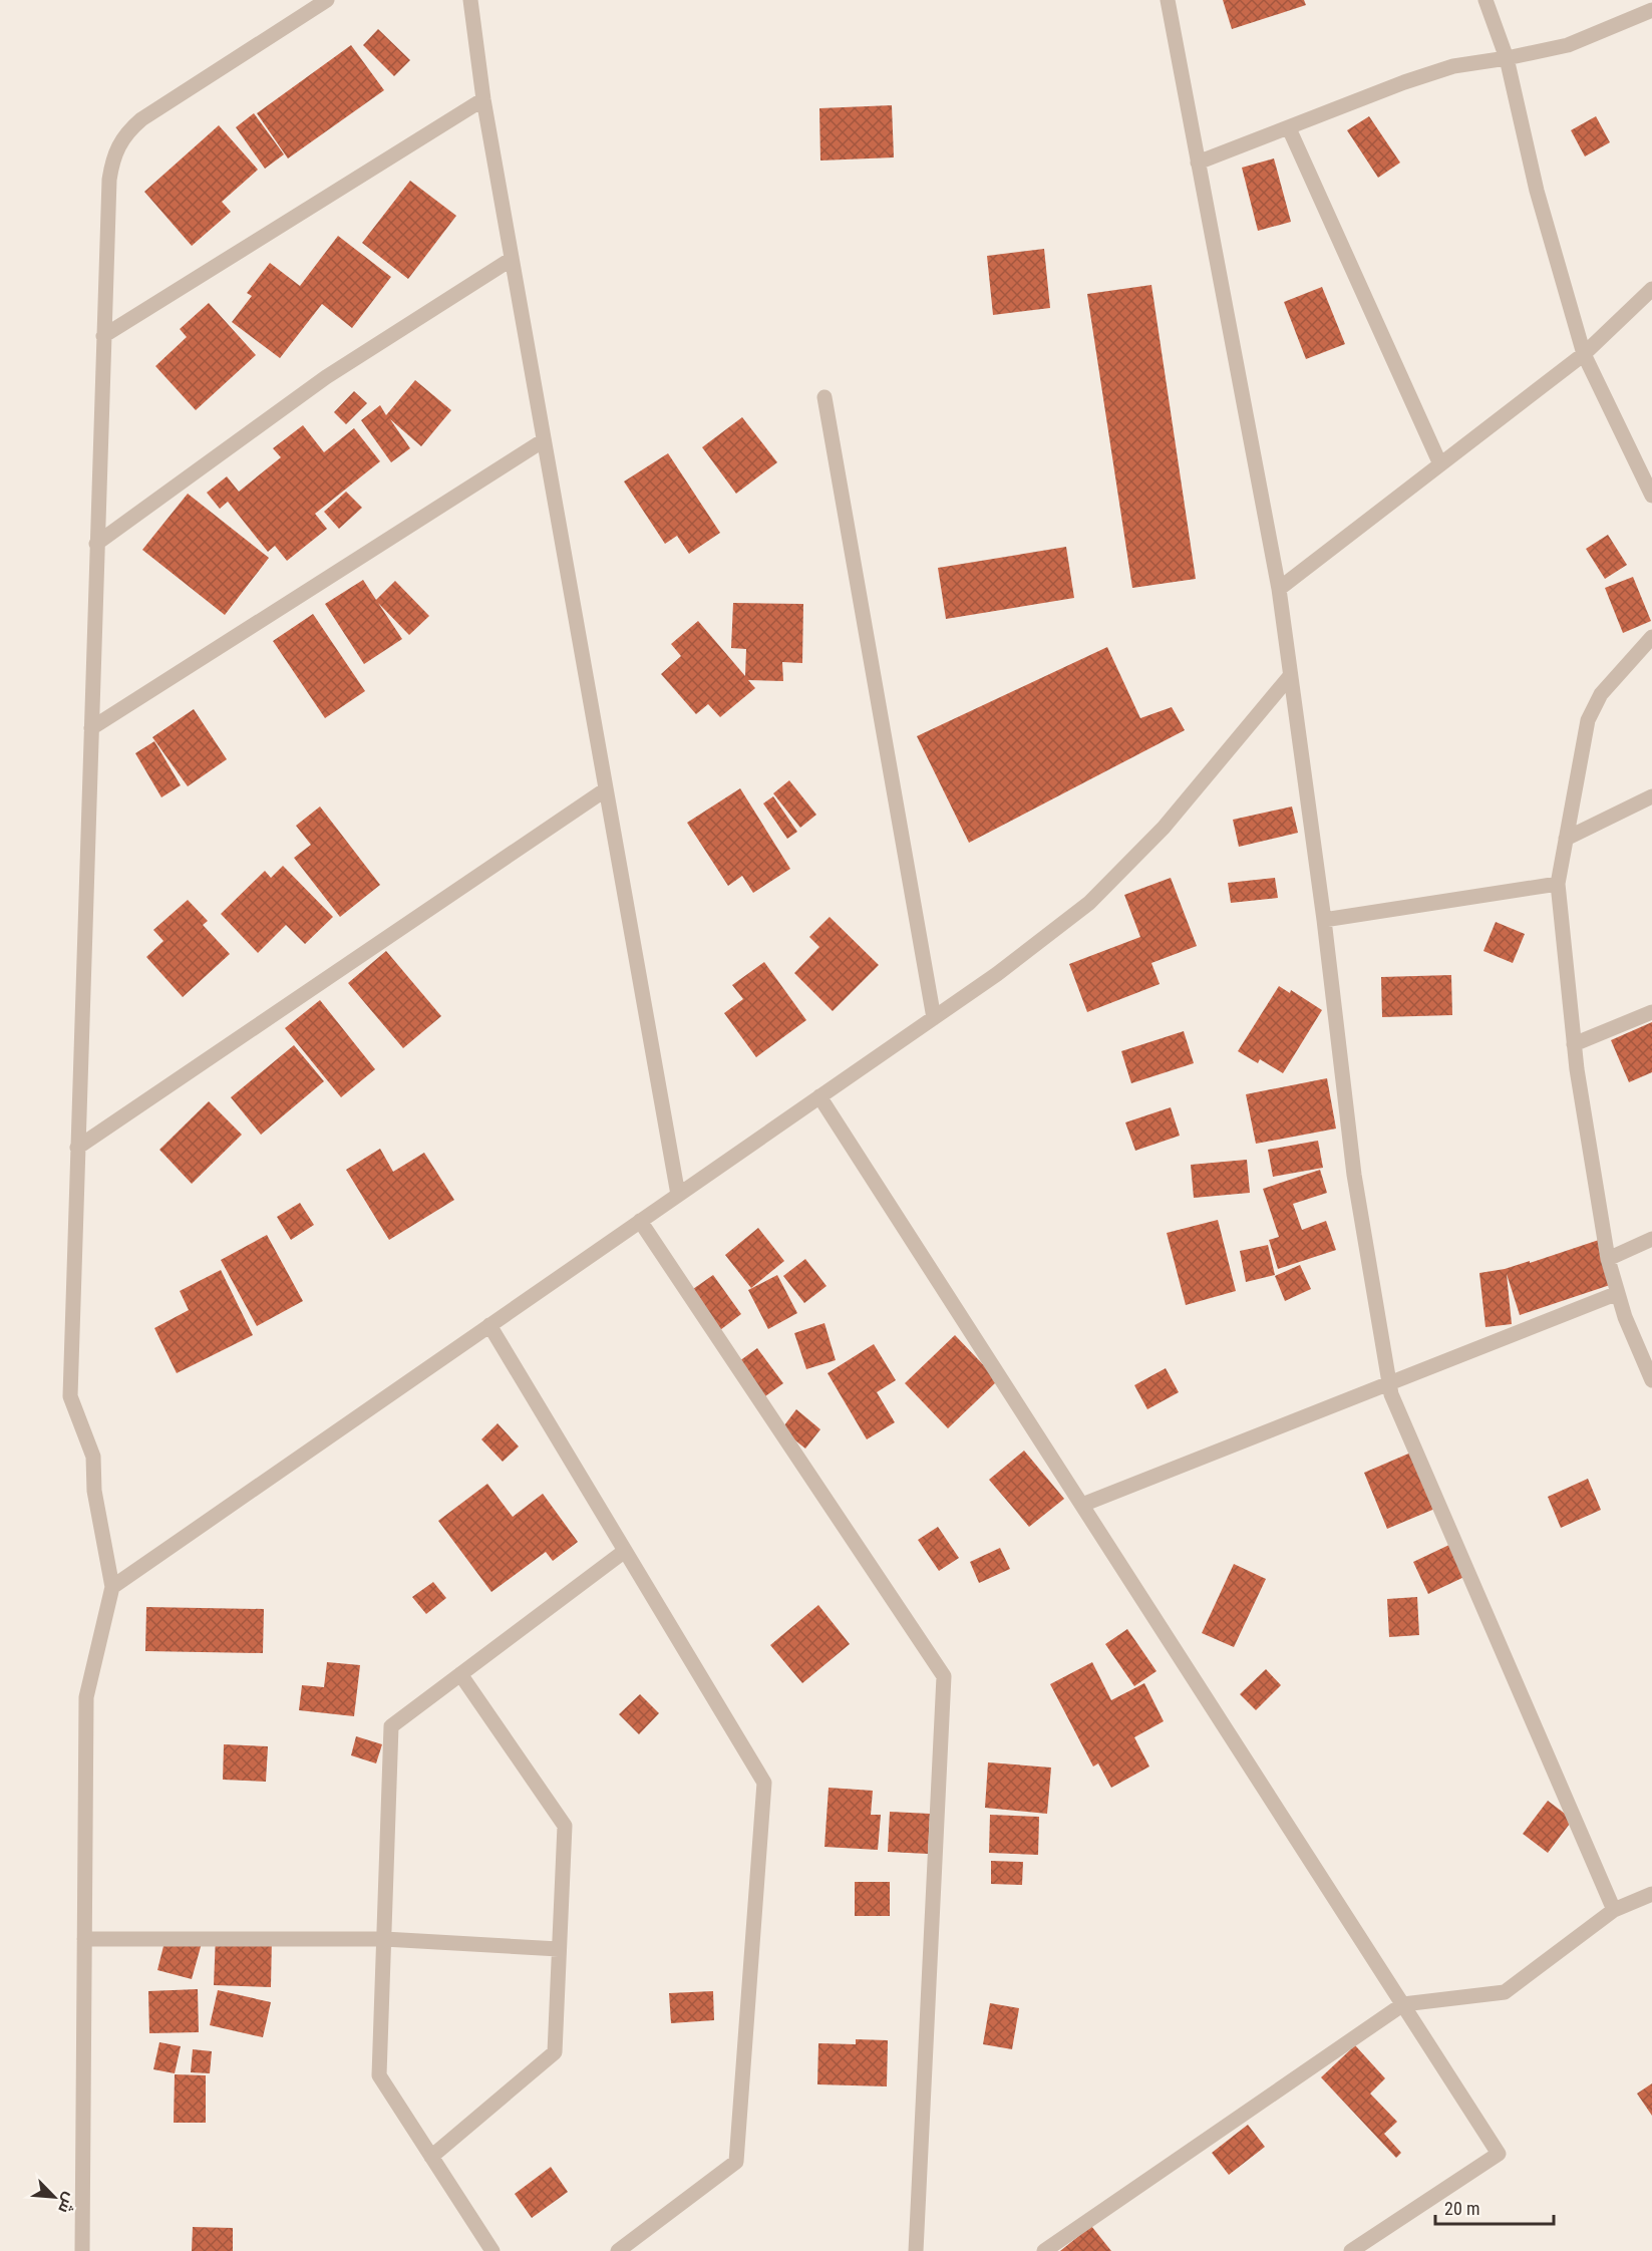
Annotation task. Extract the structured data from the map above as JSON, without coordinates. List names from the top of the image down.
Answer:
{
  "scale_bar": "20 m",
  "north": "bottom right"
}
